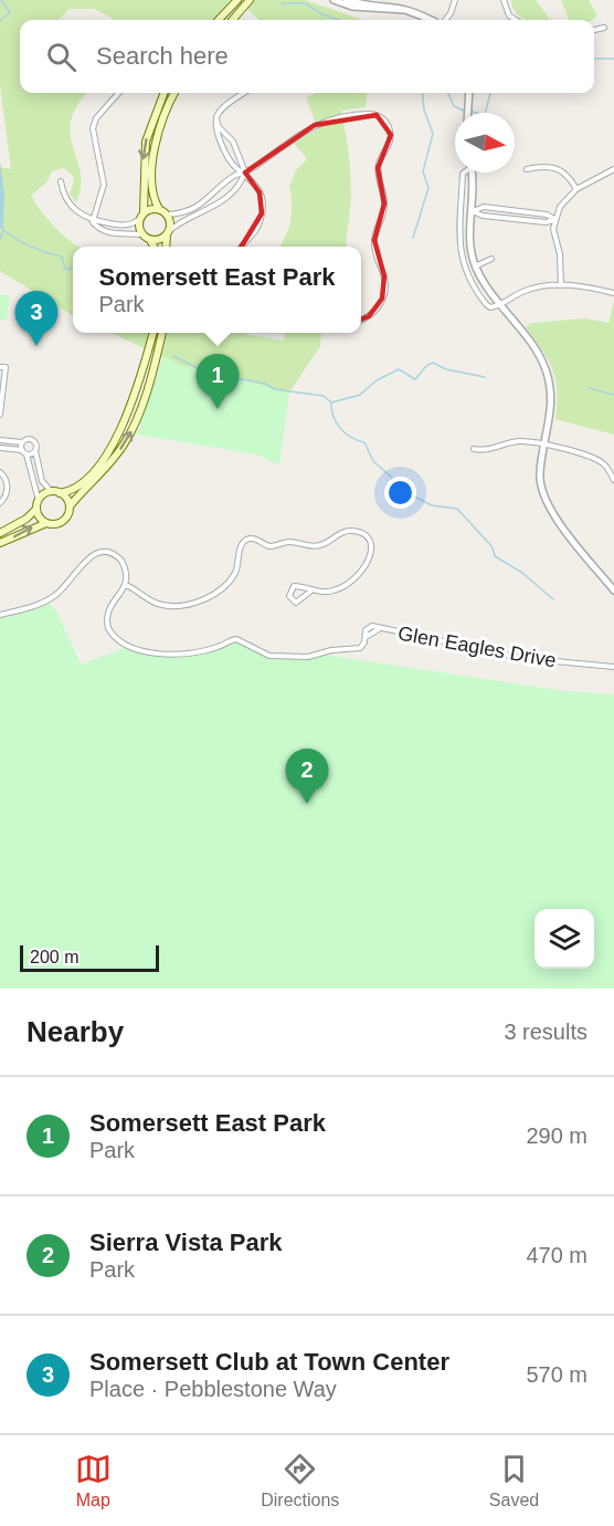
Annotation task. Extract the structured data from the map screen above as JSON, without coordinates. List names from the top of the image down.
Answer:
{
  "streets": {
    "street": ["Glen Eagles Drive"]
  },
  "scale_bar": "200 m",
  "north": "right",
  "page": {
    "search": "Search here",
    "popup": ["Somersett East Park", "Park"],
    "pins": ["3", "1", "2"],
    "scale": "200 m",
    "heading": ["Nearby", "3 results"],
    "list": [
      {
        "mark": "1",
        "name": "Somersett East Park",
        "note": "Park",
        "value": "290 m"
      },
      {
        "mark": "2",
        "name": "Sierra Vista Park",
        "note": "Park",
        "value": "470 m"
      },
      {
        "mark": "3",
        "name": "Somersett Club at Town Center",
        "note": "Place · Pebblestone Way",
        "value": "570 m"
      }
    ],
    "nav": ["Map", "Directions", "Saved"]
  }
}
